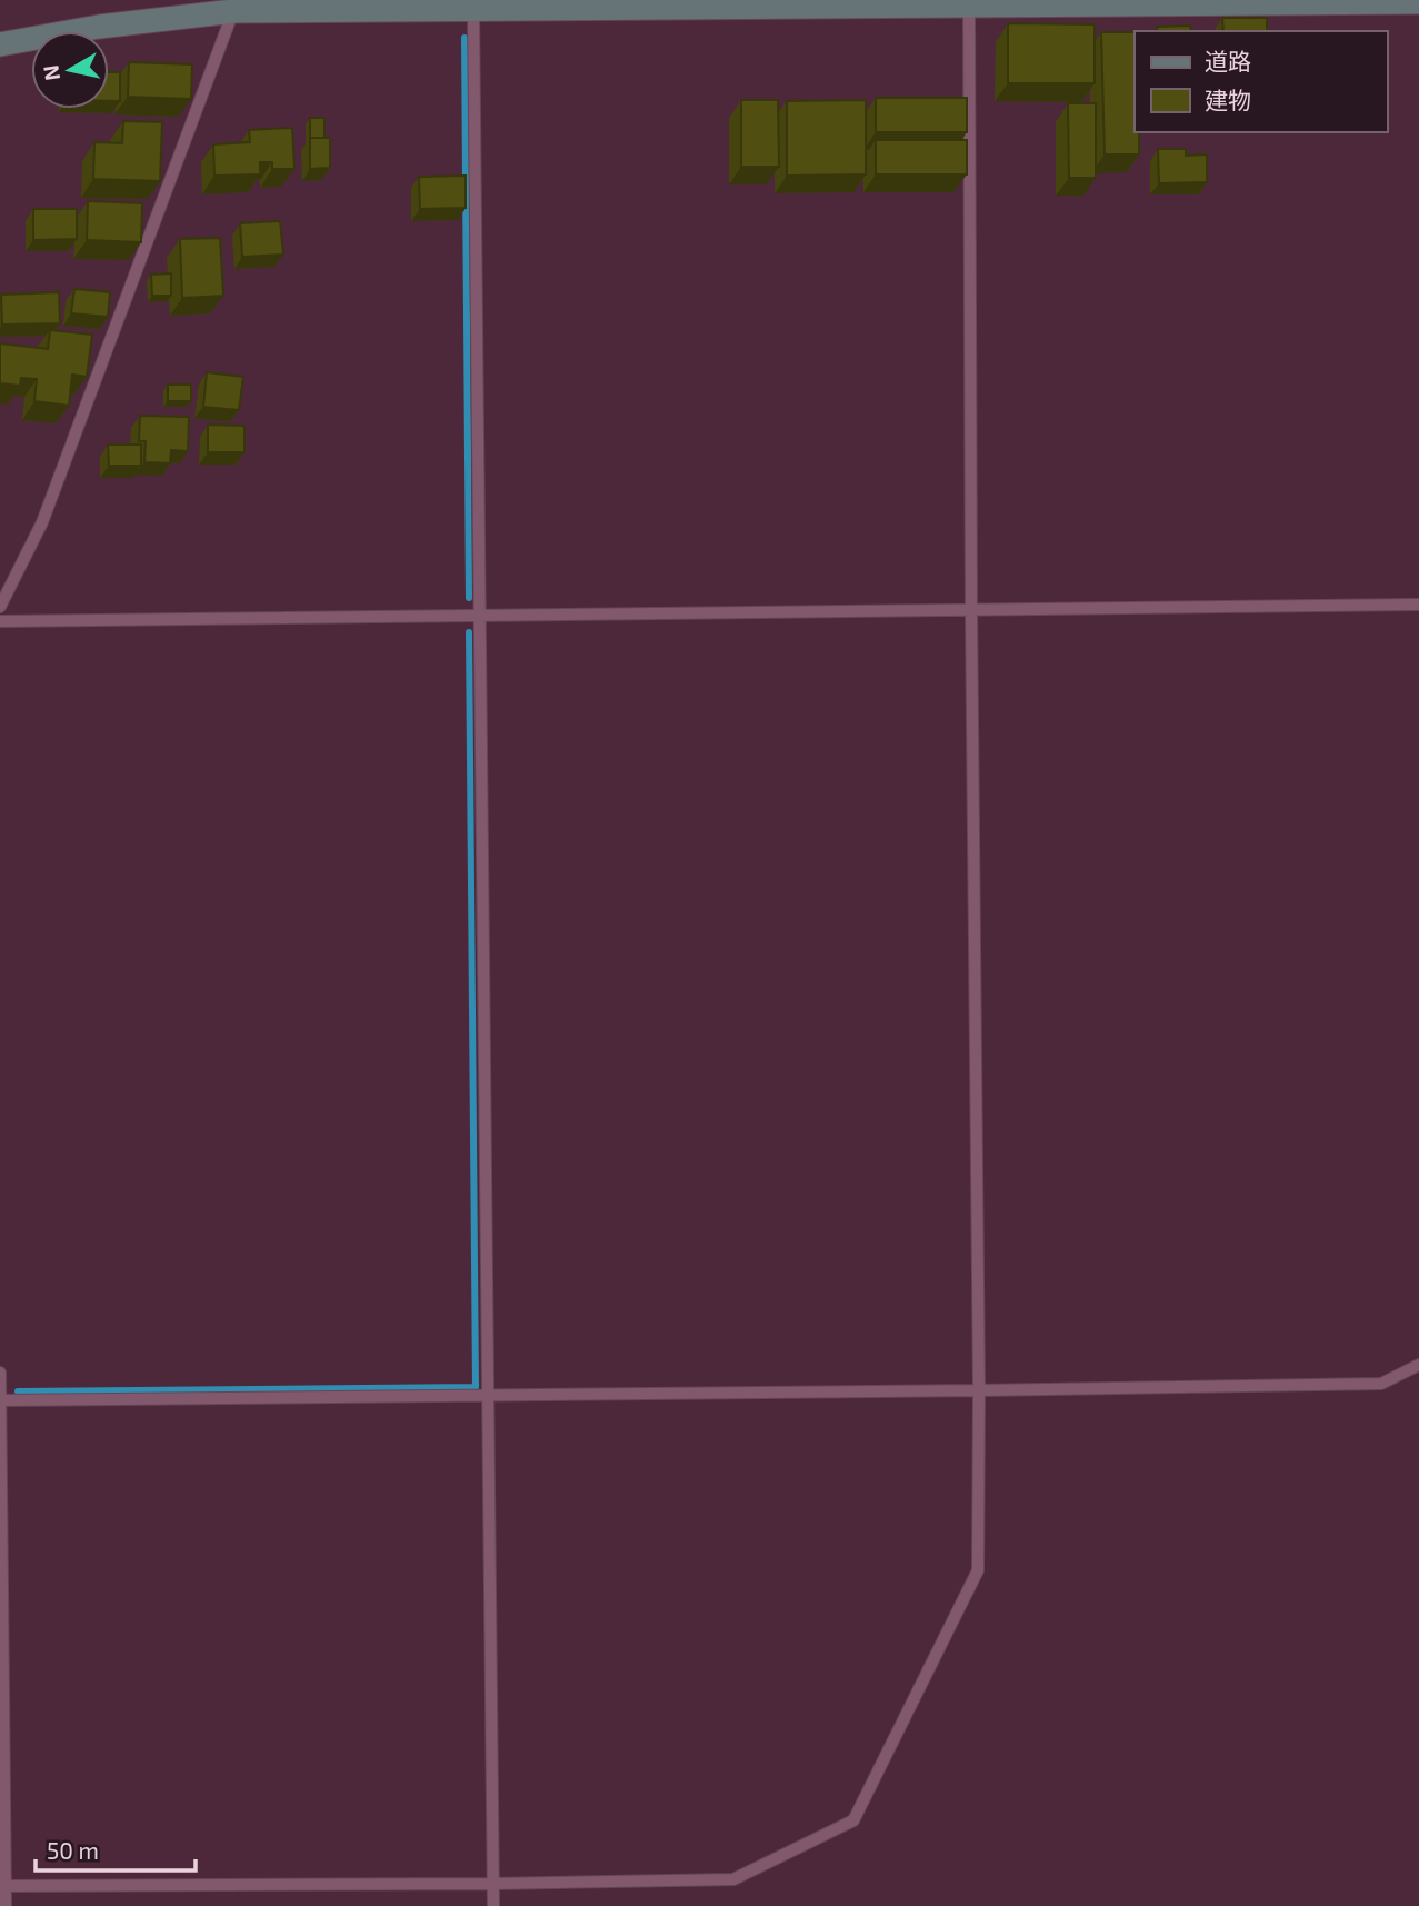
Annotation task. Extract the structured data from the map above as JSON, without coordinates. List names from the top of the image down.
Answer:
{
  "legend": ["道路", "建物"],
  "scale_bar": "50 m",
  "north": "left"
}
